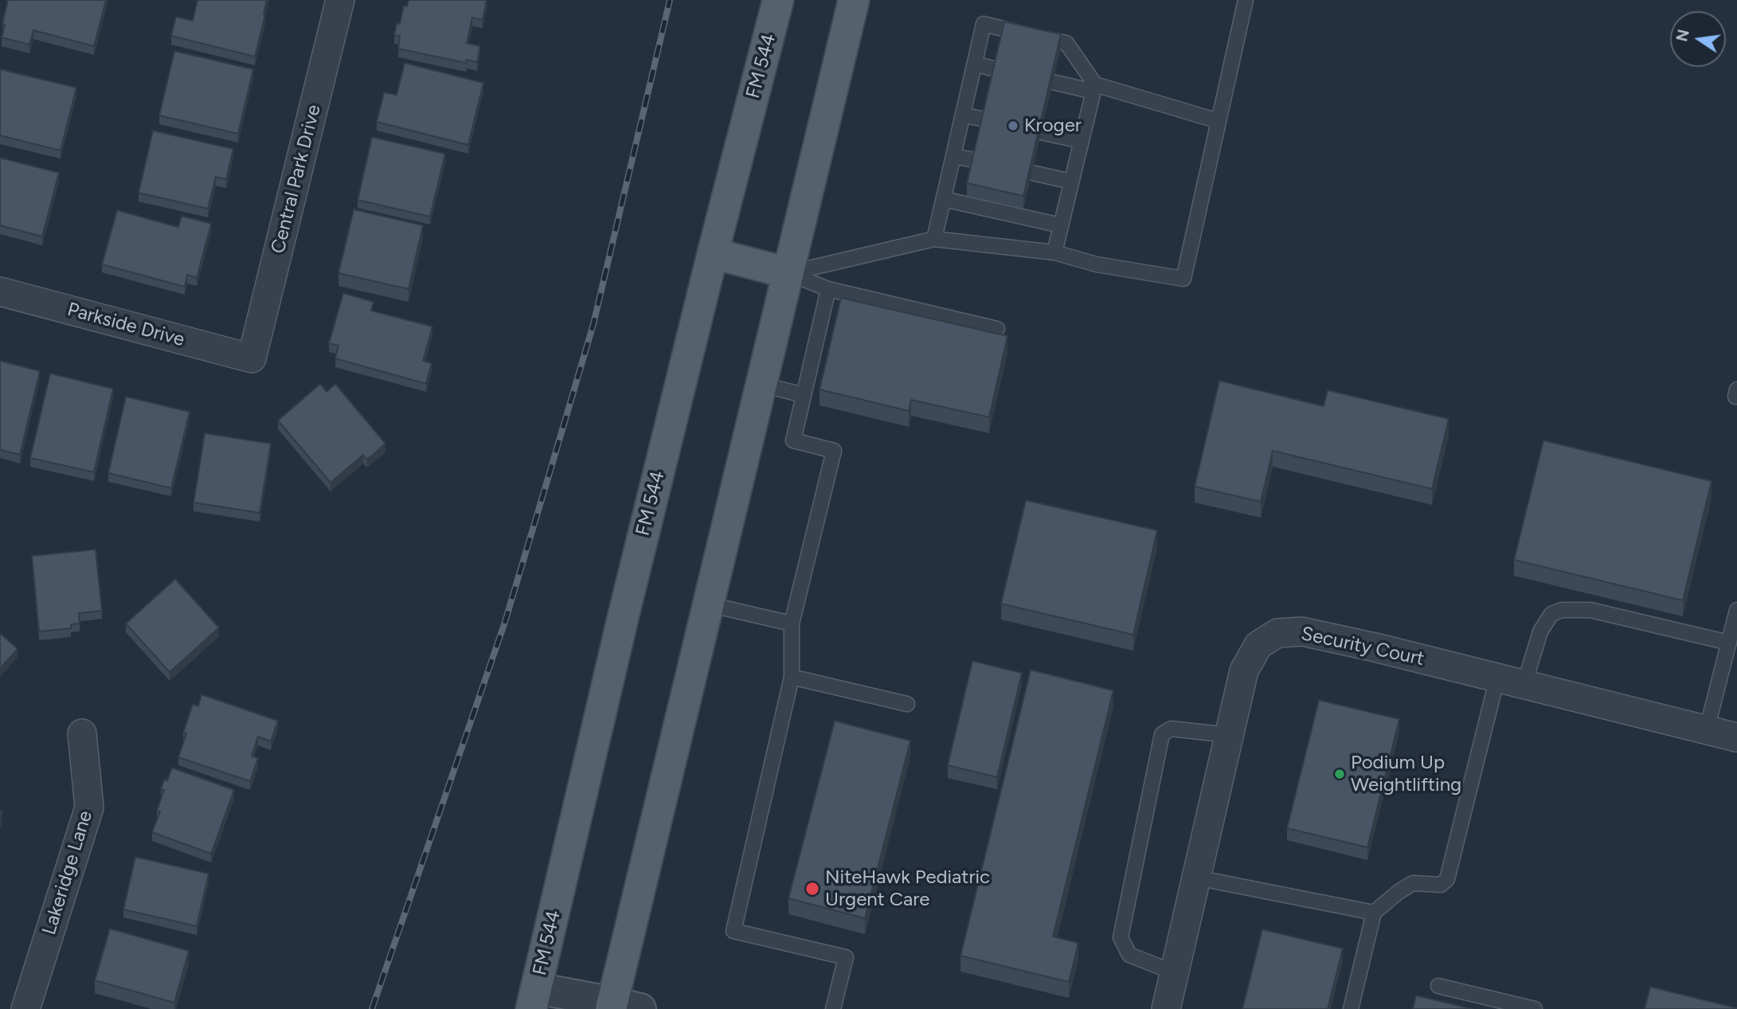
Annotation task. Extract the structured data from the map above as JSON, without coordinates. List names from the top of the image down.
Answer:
{
  "streets": {
    "main road": ["FM 544"],
    "street": [
      "Central Park Drive",
      "Parkside Drive",
      "Security Court",
      "Lakeridge Lane"
    ]
  },
  "crossings": [
    ["Central Park Drive", "Parkside Drive"]
  ],
  "places": ["Kroger", "Podium Up Weightlifting", "NiteHawk Pediatric Urgent Care"],
  "north": "left"
}
